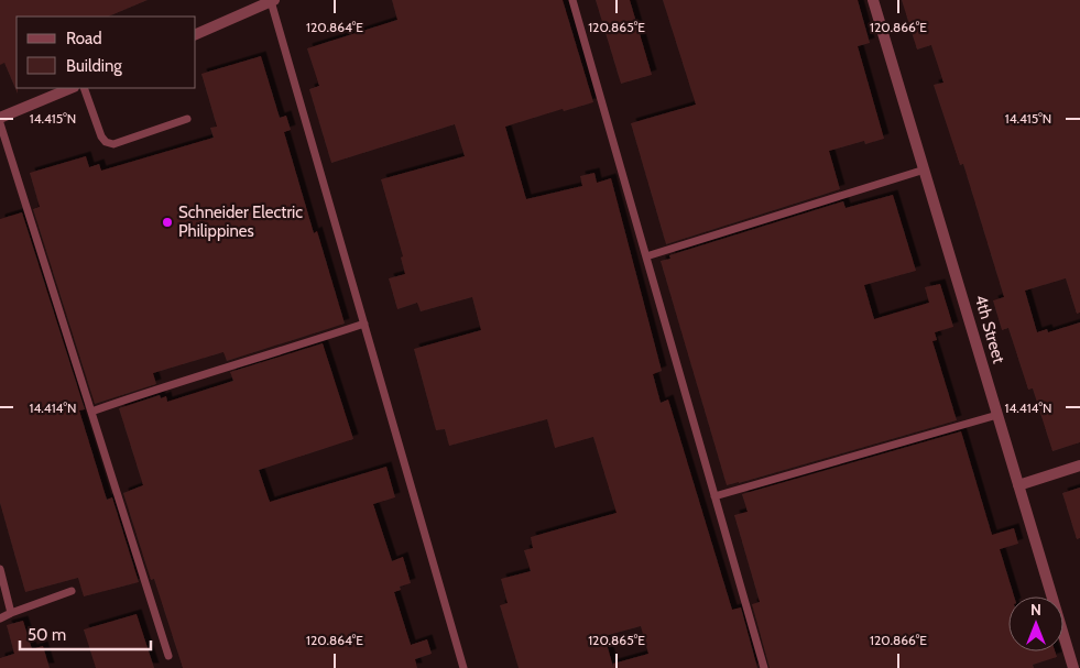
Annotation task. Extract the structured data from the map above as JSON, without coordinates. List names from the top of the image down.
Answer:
{
  "streets": {
    "street": ["4th Street"]
  },
  "places": ["Schneider Electric Philippines"],
  "legend": ["Road", "Building"],
  "scale_bar": "50 m",
  "north": "top",
  "coordinates": [
    "120.864°E",
    "120.865°E",
    "120.866°E",
    "14.415°N",
    "14.414°N"
  ]
}
